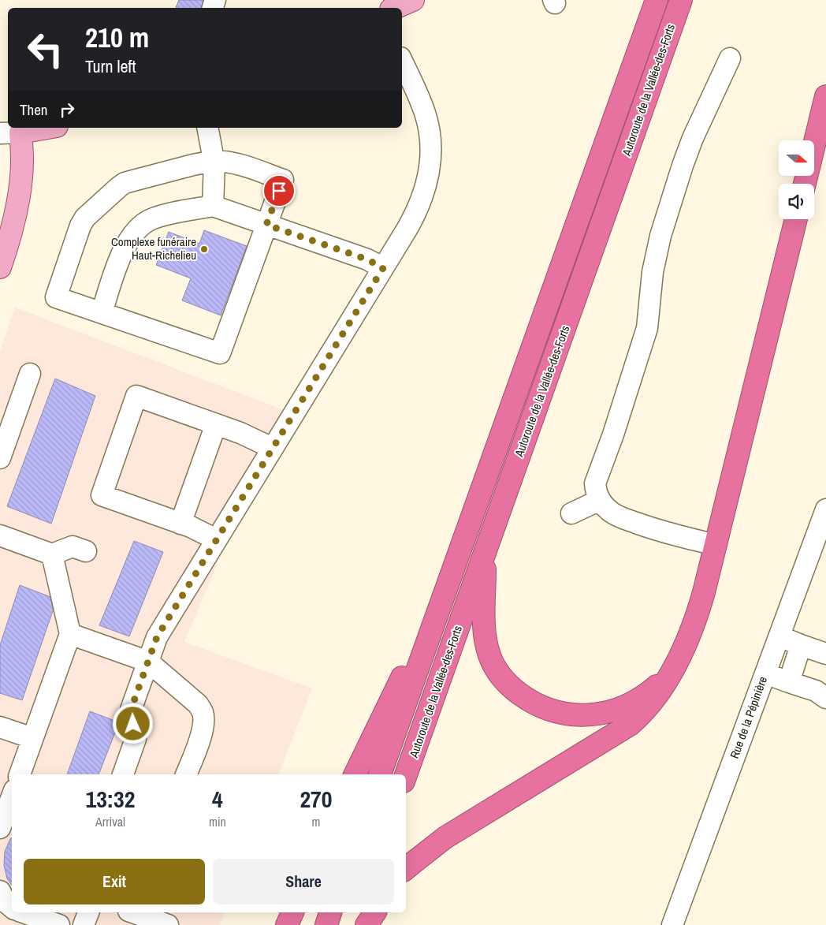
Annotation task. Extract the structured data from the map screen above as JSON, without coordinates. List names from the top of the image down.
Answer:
{
  "streets": {
    "highway": ["Autoroute de la Vallée-des-Forts"],
    "street": ["Rue de la Pépinière"]
  },
  "places": ["Complexe funéraire Haut-Richelieu"],
  "north": "right",
  "page": {
    "turn": ["210 m", "Turn left"],
    "then": "Then",
    "eta": [
      "13:32",
      "Arrival",
      "4",
      "min",
      "270",
      "m"
    ],
    "buttons": ["Exit", "Share"]
  }
}
